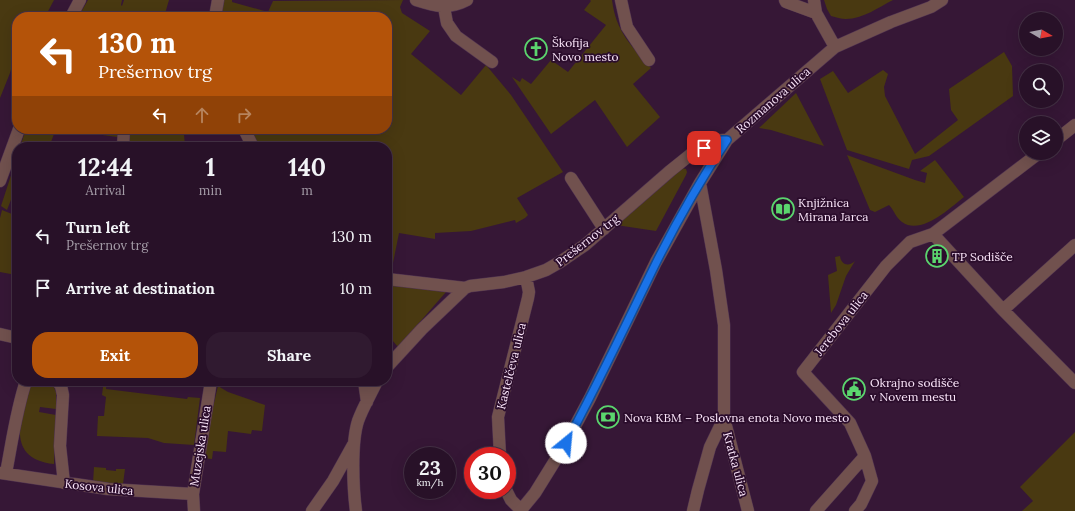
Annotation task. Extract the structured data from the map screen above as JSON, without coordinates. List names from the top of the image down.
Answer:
{
  "streets": {
    "street": [
      "Rozmanova ulica",
      "Prešernov trg",
      "Jerebova ulica",
      "Kastelčeva ulica",
      "Muzejska ulica",
      "Kratka ulica",
      "Kosova ulica"
    ]
  },
  "crossings": [
    ["Rozmanova ulica", "Prešernov trg"],
    ["Prešernov trg", "Kastelčeva ulica"],
    ["Muzejska ulica", "Kosova ulica"]
  ],
  "places": {
    "church": ["Škofija Novo mesto"],
    "library": ["Knjižnica Mirana Jarca"],
    "building": ["TP Sodišče"],
    "public building": ["Okrajno sodišče v Novem mestu"],
    "bank": ["Nova KBM – Poslovna enota Novo mesto"]
  },
  "north": "right",
  "page": {
    "turn": ["130 m", "Prešernov trg"],
    "eta": [
      "12:44",
      "Arrival",
      "1",
      "min",
      "140",
      "m"
    ],
    "list": [
      {
        "name": "Turn left",
        "note": "Prešernov trg",
        "value": "130 m"
      },
      {
        "name": "Arrive at destination",
        "value": "10 m"
      }
    ],
    "buttons": ["Exit", "Share"],
    "speed": "23 km/h",
    "limit": "30"
  }
}
